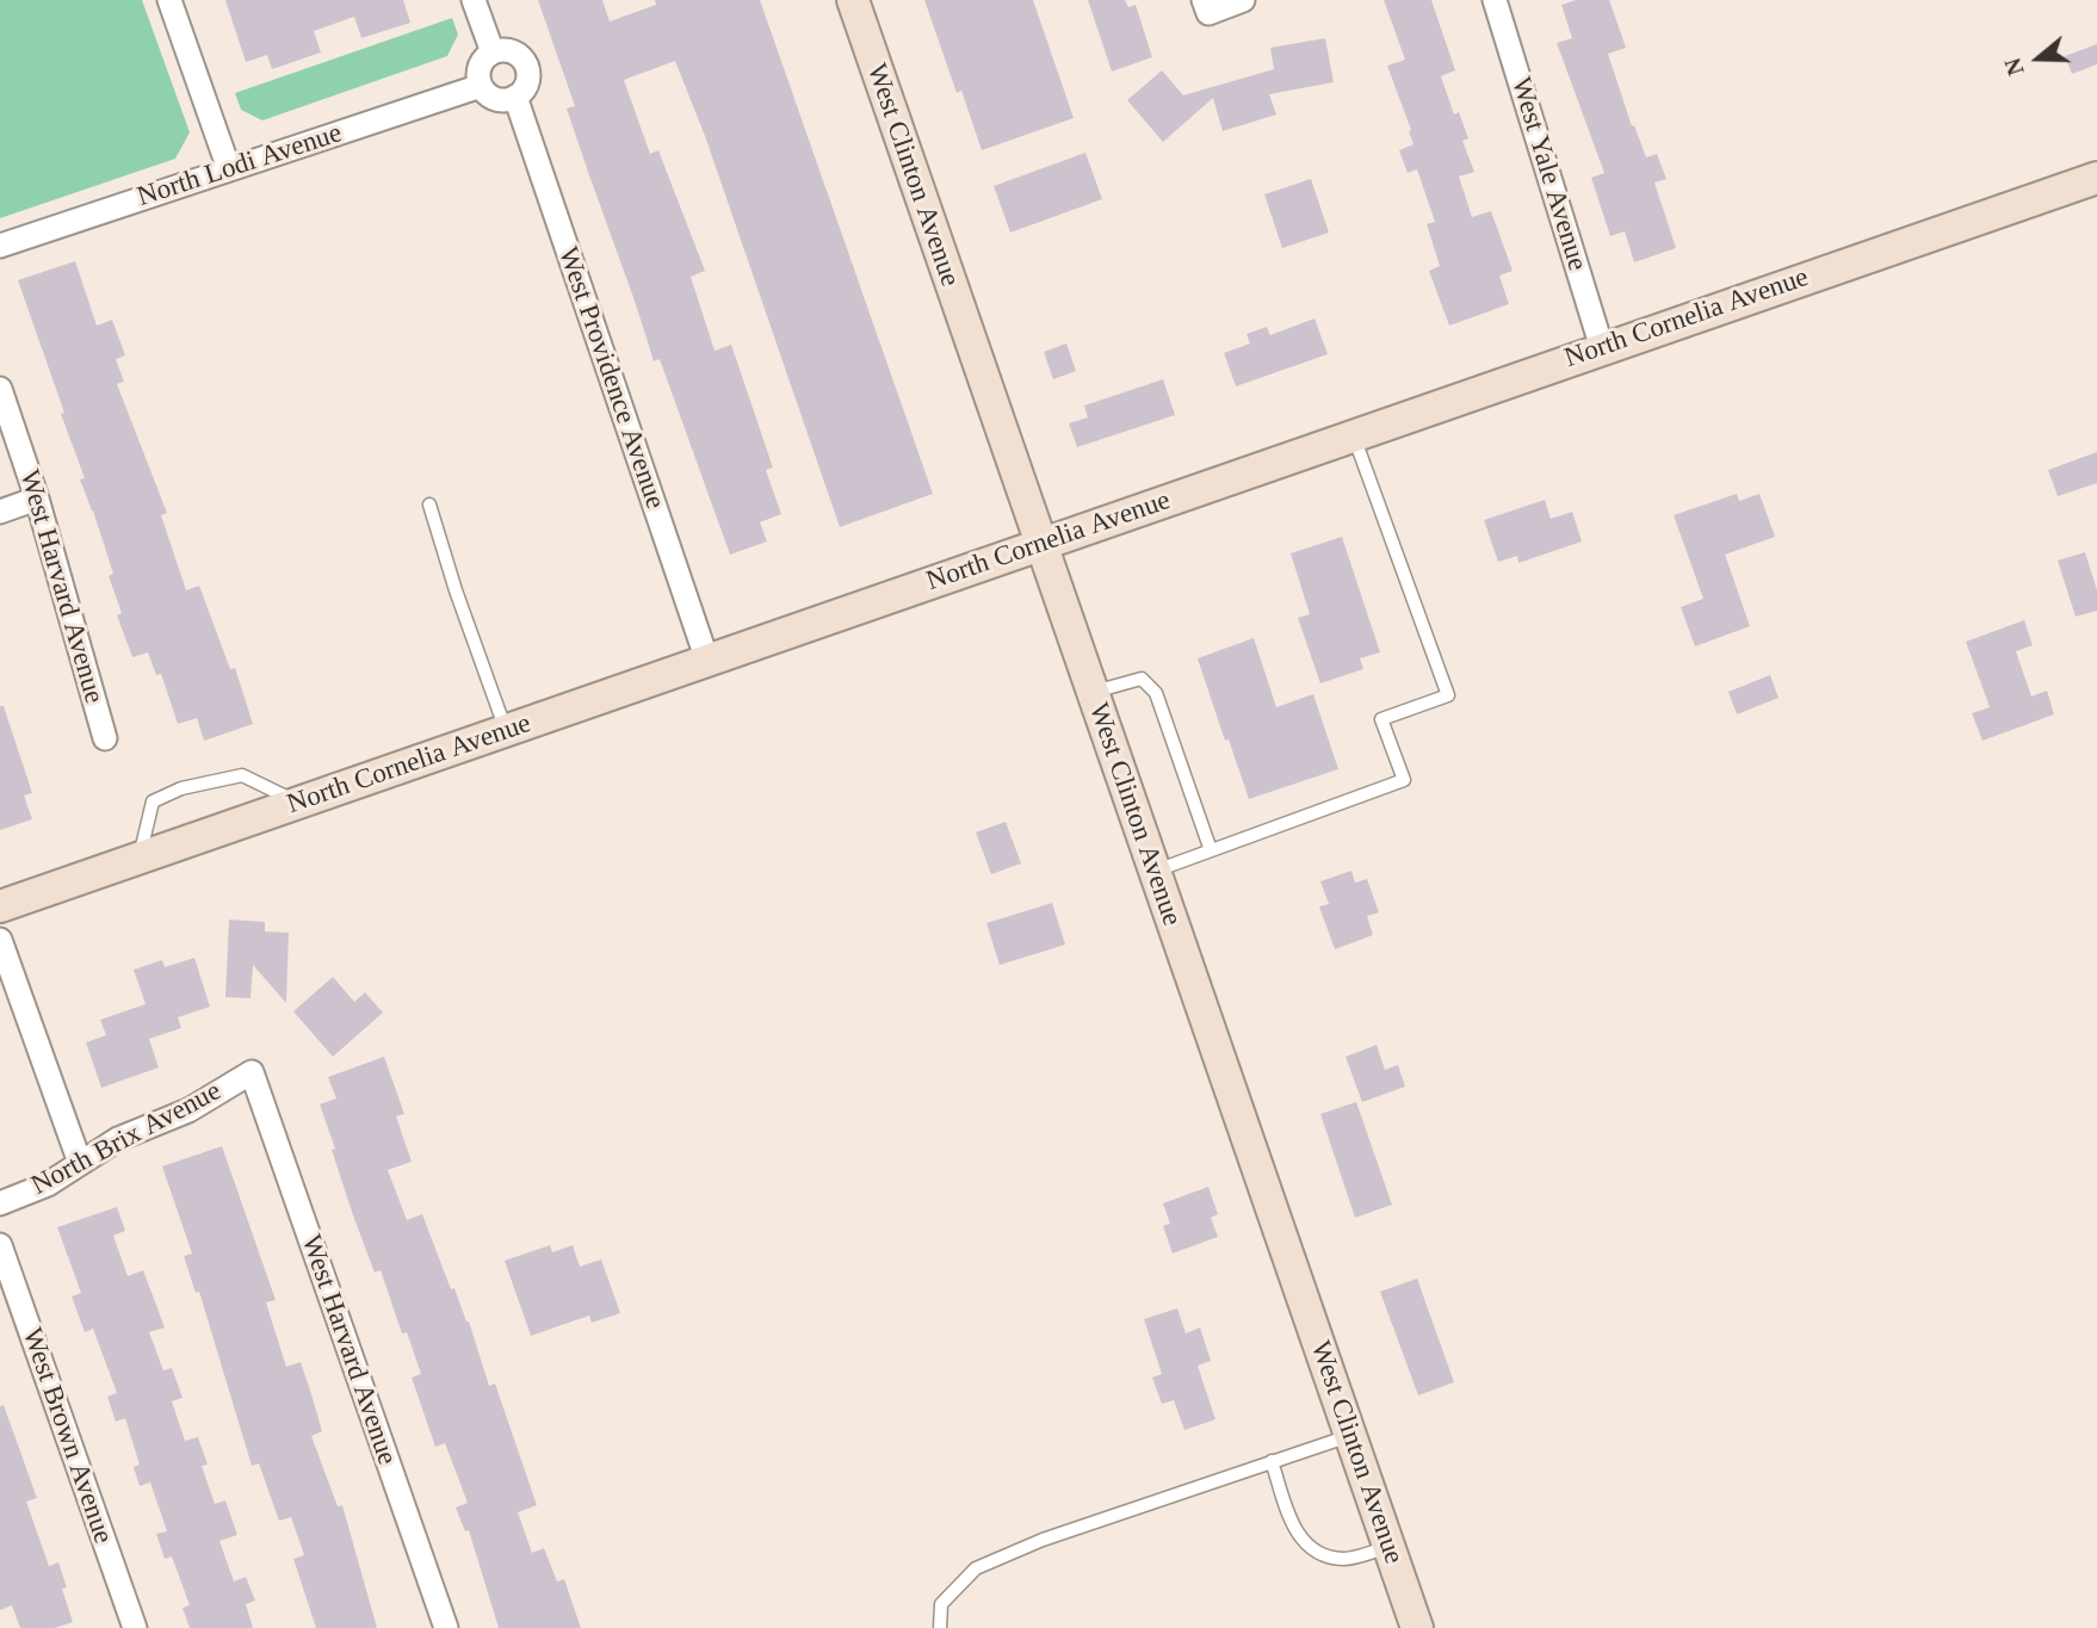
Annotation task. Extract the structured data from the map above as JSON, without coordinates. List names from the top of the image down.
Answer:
{
  "streets": {
    "street": [
      "North Lodi Avenue",
      "West Yale Avenue",
      "West Clinton Avenue",
      "North Cornelia Avenue",
      "West Providence Avenue",
      "West Harvard Avenue",
      "North Brix Avenue",
      "West Brown Avenue"
    ]
  },
  "crossings": [
    ["North Lodi Avenue", "West Providence Avenue"],
    ["West Yale Avenue", "North Cornelia Avenue"],
    ["West Clinton Avenue", "North Cornelia Avenue"],
    ["North Cornelia Avenue", "West Providence Avenue"],
    ["West Harvard Avenue", "North Brix Avenue"]
  ],
  "north": "left"
}
